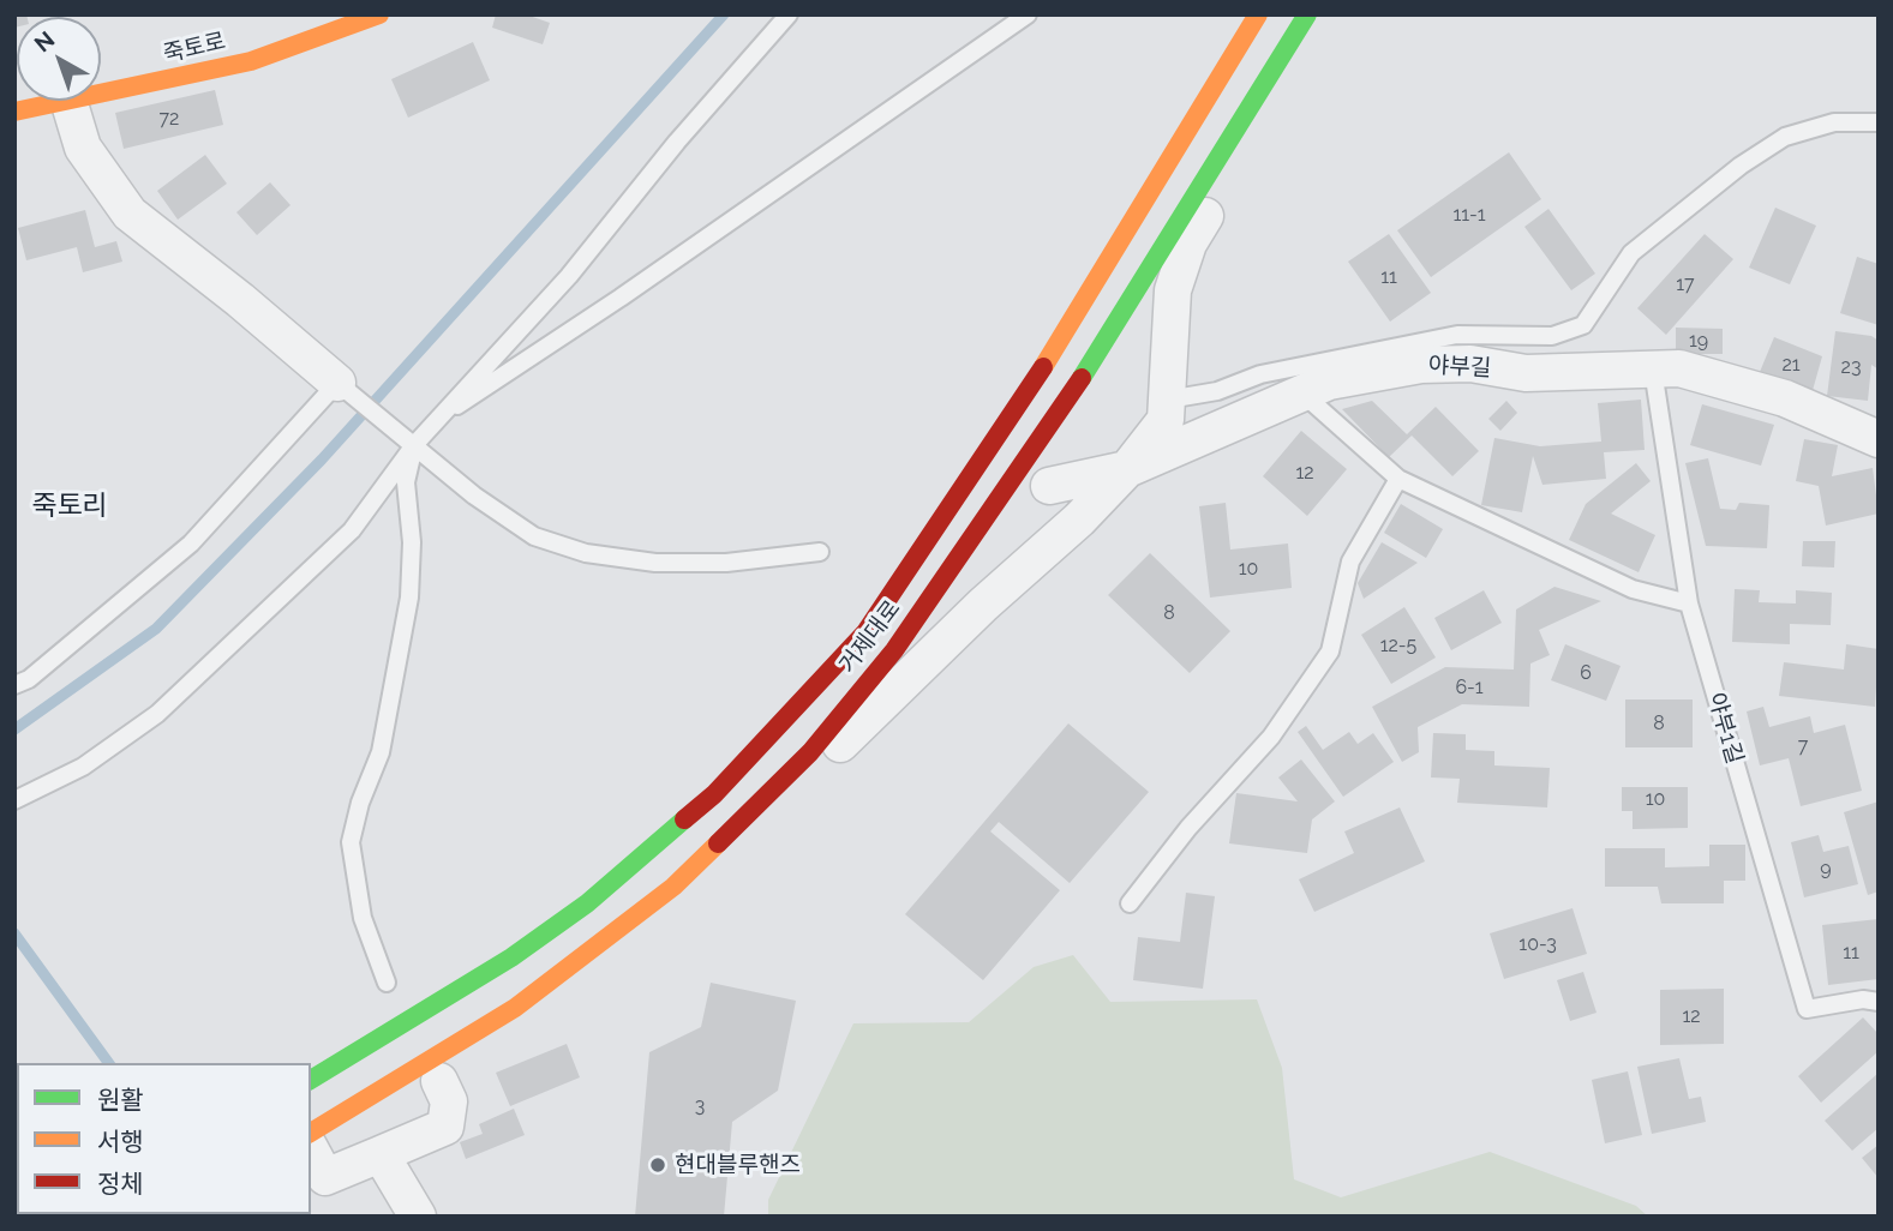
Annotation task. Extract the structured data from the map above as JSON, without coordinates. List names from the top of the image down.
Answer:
{
  "streets": {
    "main road": ["죽토로", "거제대로"],
    "street": ["야부길"],
    "lane": ["야부1길"]
  },
  "crossings": [
    ["야부길", "야부1길"]
  ],
  "districts": ["죽토리"],
  "places": ["현대블루핸즈"],
  "house_numbers": [
    "72",
    "11-1",
    "11",
    "17",
    "19",
    "21",
    "23",
    "12",
    "10",
    "8",
    "12-5",
    "6",
    "6-1",
    "8",
    "7",
    "10",
    "9",
    "10-3",
    "11",
    "12",
    "3"
  ],
  "legend": ["원활", "서행", "정체"],
  "north": "top left"
}
